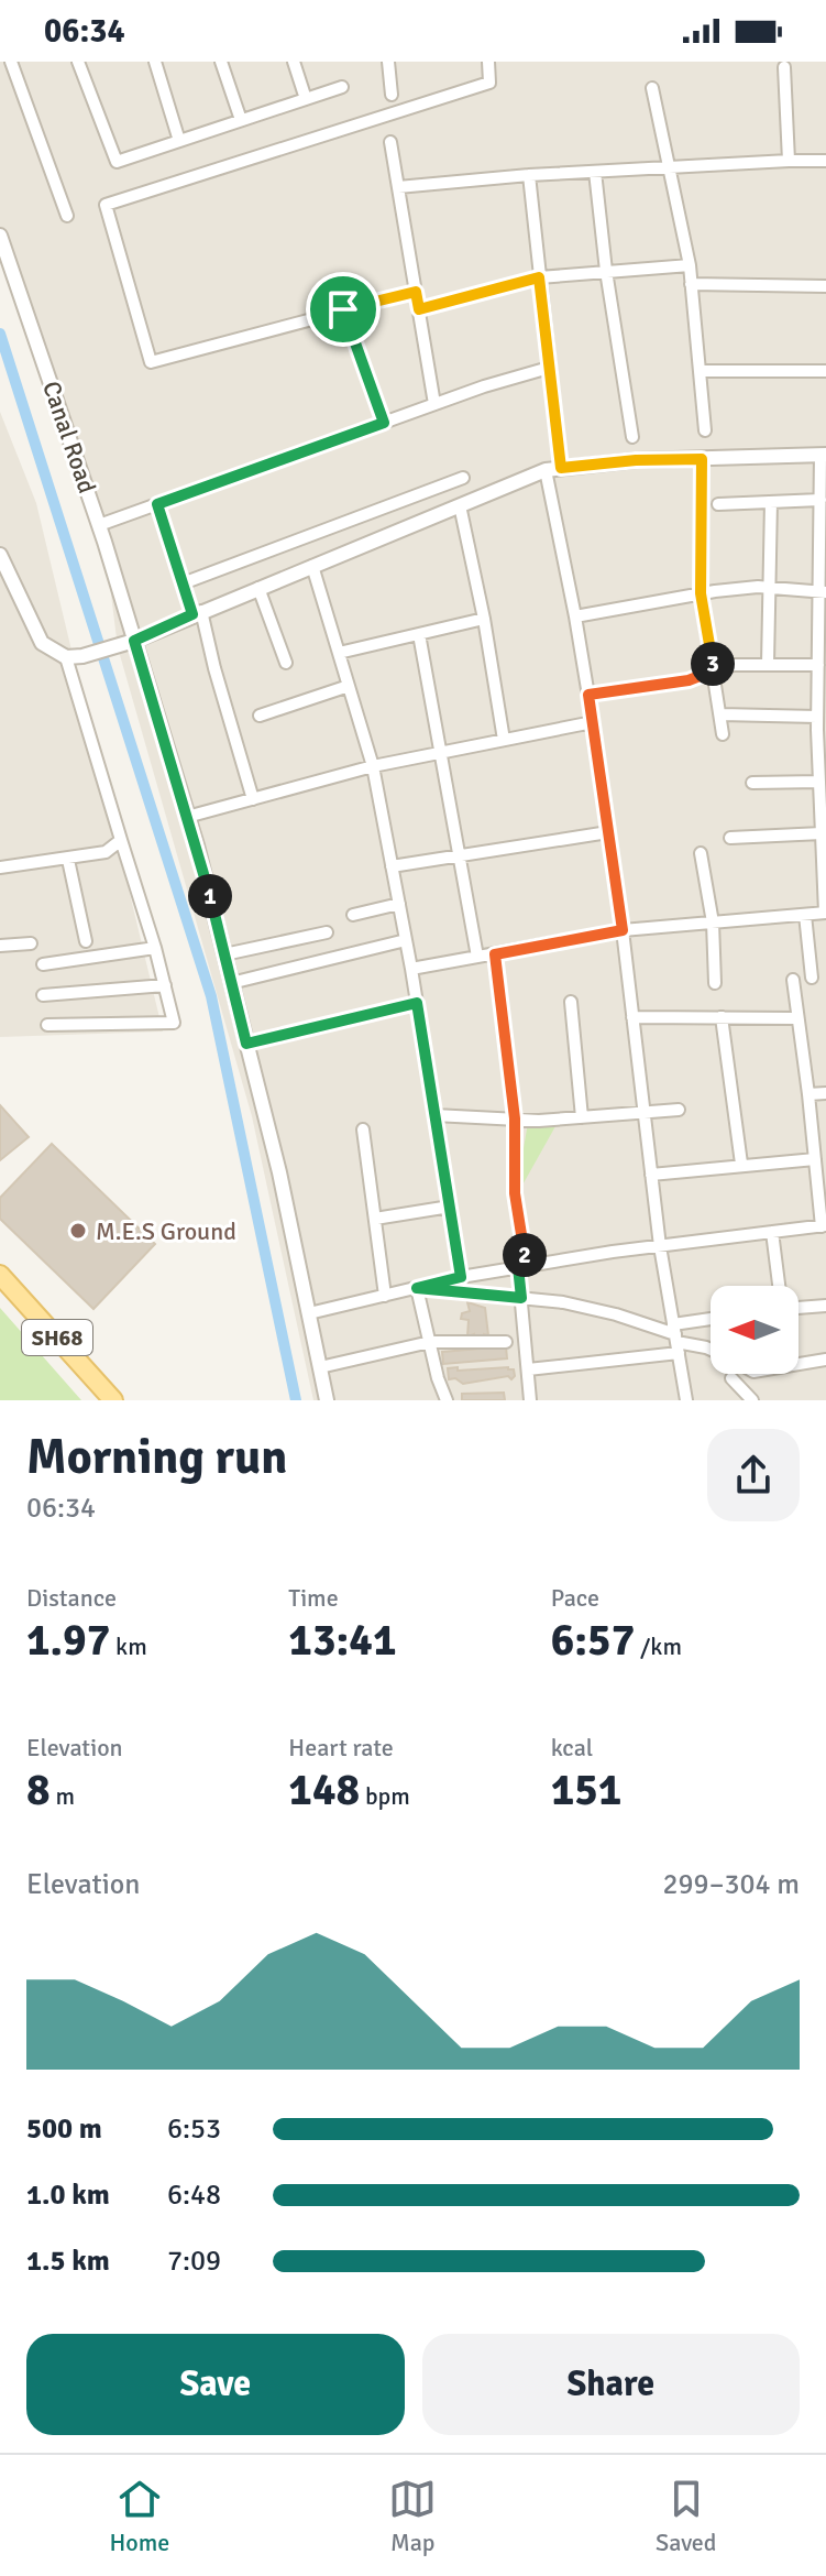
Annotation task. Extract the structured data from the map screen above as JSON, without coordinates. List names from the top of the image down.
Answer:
{
  "streets": {
    "main road": ["SH68"],
    "street": ["Canal Road"]
  },
  "places": ["M.E.S Ground"],
  "north": "left",
  "page": {
    "status": "06:34",
    "pins": ["3", "1", "2"],
    "heading": ["Morning run", "06:34"],
    "stats": [
      ["Distance", "1.97 km"],
      ["Time", "13:41"],
      ["Pace", "6:57 /km"],
      ["Elevation", "8 m"],
      ["Heart rate", "148 bpm"],
      ["kcal", "151"]
    ],
    "chart": ["Elevation", "299–304 m"],
    "list": [
      {
        "name": "500 m",
        "note": "6:53"
      },
      {
        "name": "1.0 km",
        "note": "6:48"
      },
      {
        "name": "1.5 km",
        "note": "7:09"
      }
    ],
    "buttons": ["Save", "Share"],
    "tabs": ["Home", "Map", "Saved"]
  }
}
